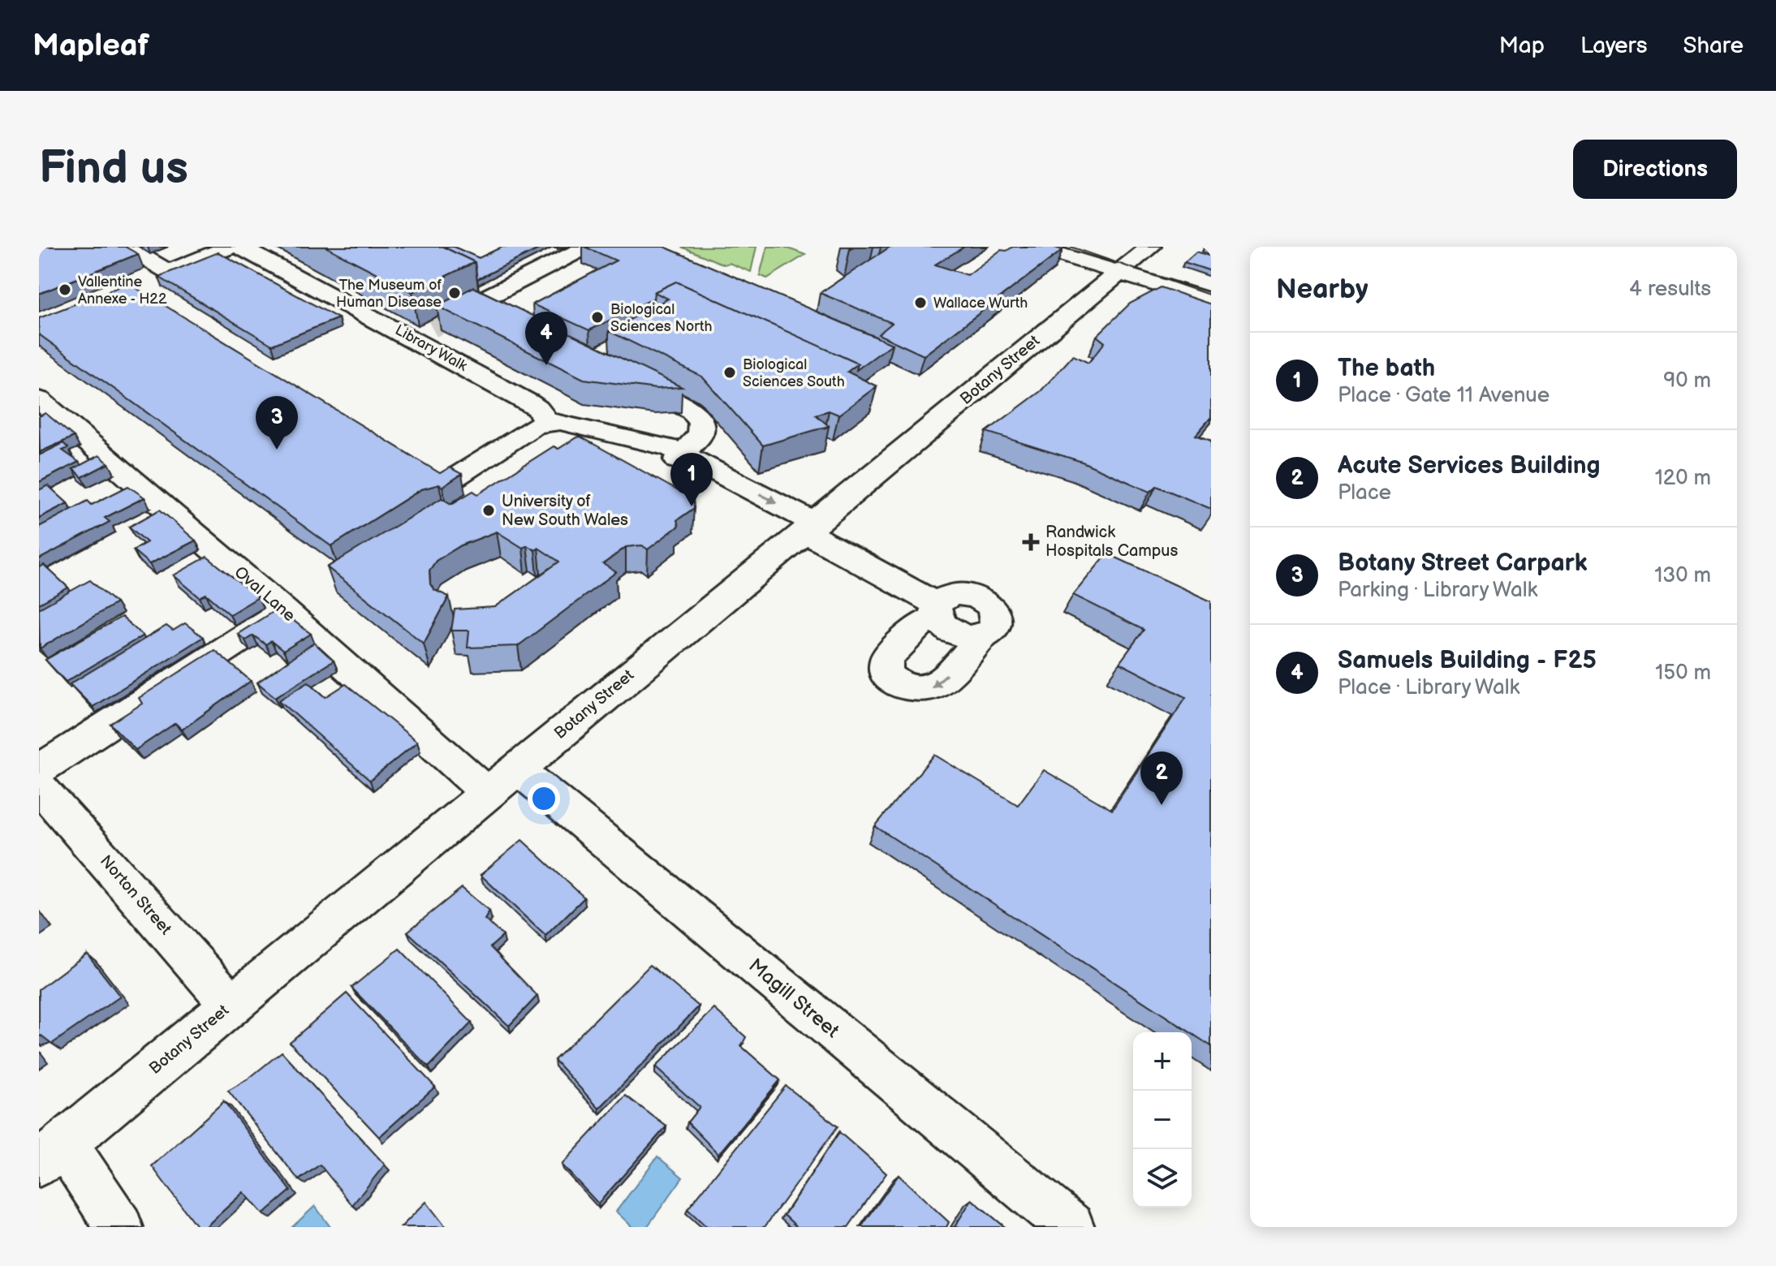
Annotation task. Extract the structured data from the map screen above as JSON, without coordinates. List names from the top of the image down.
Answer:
{
  "streets": {
    "street": [
      "Library Walk",
      "Botany Street",
      "Oval Lane",
      "Norton Street",
      "Magill Street"
    ]
  },
  "crossings": [
    ["Botany Street", "Oval Lane"],
    ["Botany Street", "Norton Street"],
    ["Botany Street", "Magill Street"],
    ["Oval Lane", "Magill Street"]
  ],
  "places": {
    "other": [
      "Vallentine Annexe - H22",
      "The Museum of Human Disease",
      "Wallace Wurth",
      "Biological Sciences North",
      "Biological Sciences South",
      "University of New South Wales"
    ],
    "health": ["Randwick Hospitals Campus"]
  },
  "page": {
    "header": "Mapleaf",
    "nav": ["Map", "Layers", "Share"],
    "buttons": "Directions",
    "title": "Find us",
    "heading": ["Nearby", "4 results"],
    "pins": [
      "4",
      "3",
      "1",
      "2"
    ],
    "list": [
      {
        "mark": "1",
        "name": "The bath",
        "note": "Place · Gate 11 Avenue",
        "value": "90 m"
      },
      {
        "mark": "2",
        "name": "Acute Services Building",
        "note": "Place",
        "value": "120 m"
      },
      {
        "mark": "3",
        "name": "Botany Street Carpark",
        "note": "Parking · Library Walk",
        "value": "130 m"
      },
      {
        "mark": "4",
        "name": "Samuels Building - F25",
        "note": "Place · Library Walk",
        "value": "150 m"
      }
    ],
    "map_buttons": ["+", "−"]
  }
}
